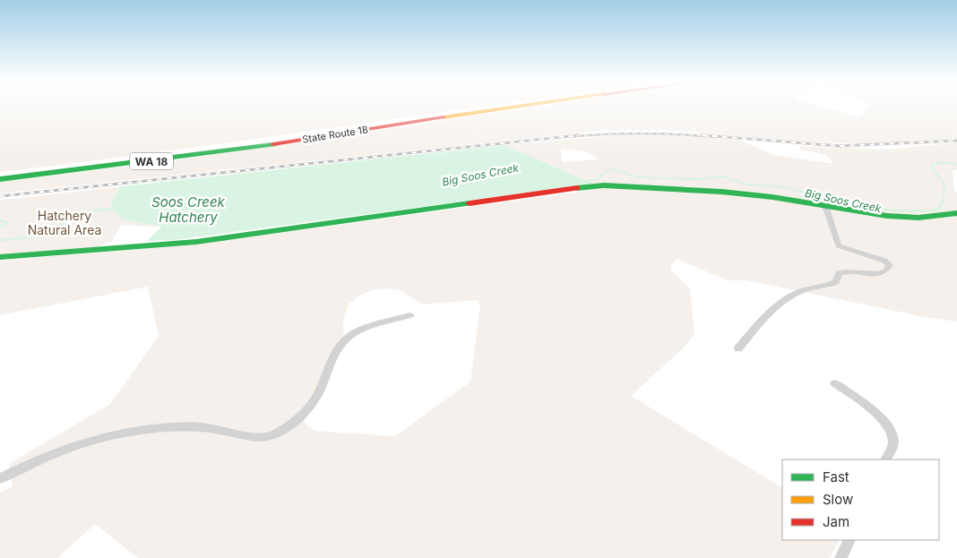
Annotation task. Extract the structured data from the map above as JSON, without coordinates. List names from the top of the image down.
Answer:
{
  "streets": {
    "main road": ["State Route 18", "WA 18"]
  },
  "water": ["Big Soos Creek", "Soos Creek Hatchery"],
  "parks": ["Hatchery Natural Area"],
  "legend": ["Fast", "Slow", "Jam"]
}
